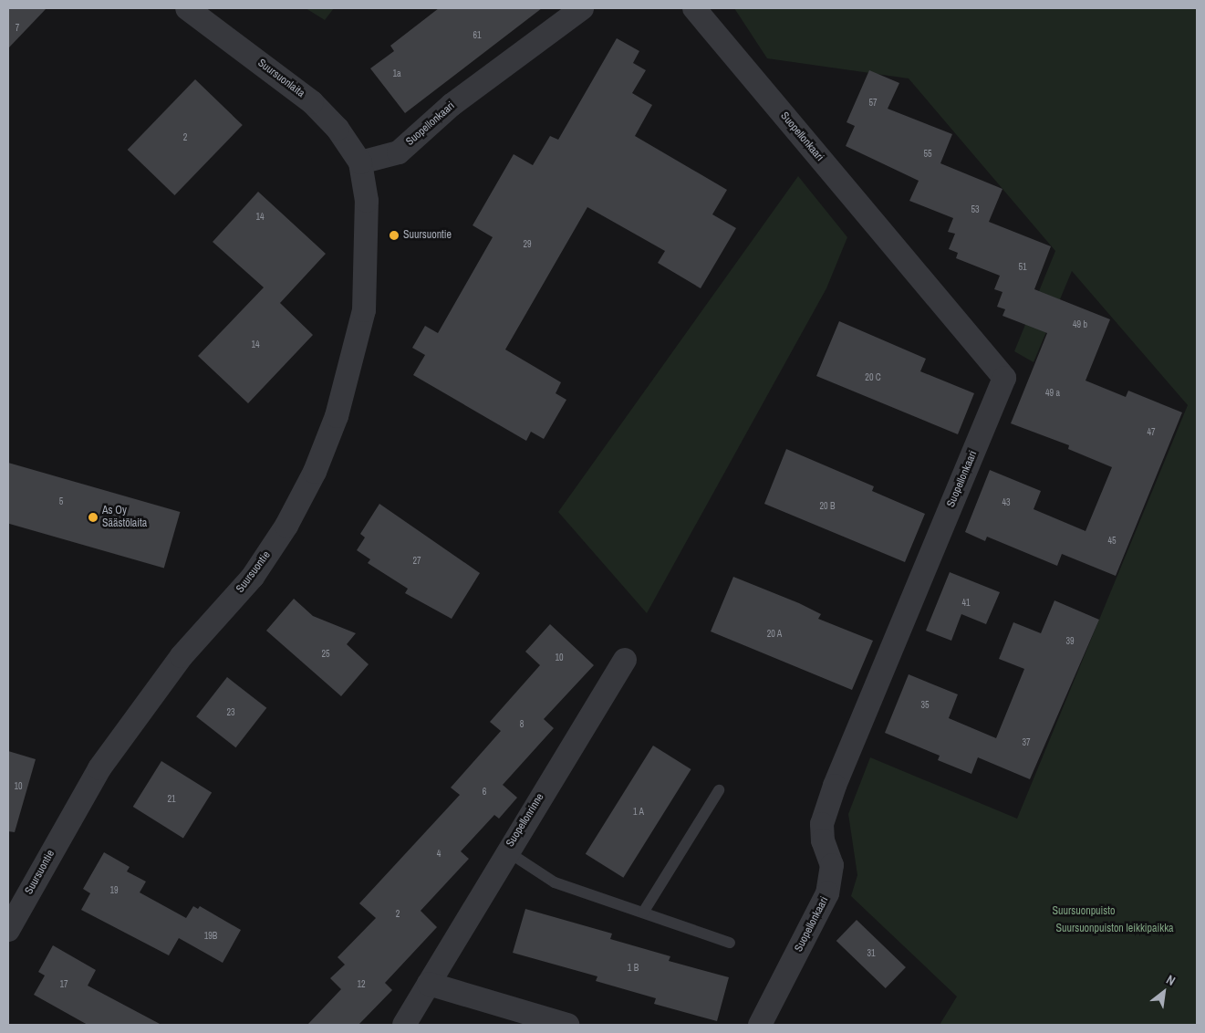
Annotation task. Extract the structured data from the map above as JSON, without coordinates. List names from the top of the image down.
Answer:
{
  "streets": {
    "street": [
      "Suursuonlaita",
      "Suopellonkaari",
      "Suursuontie",
      "Suopellonrinne"
    ]
  },
  "crossings": [
    ["Suursuonlaita", "Suopellonkaari"],
    ["Suursuonlaita", "Suursuontie"],
    ["Suopellonkaari", "Suursuontie"]
  ],
  "parks": ["Suursuonpuisto", "Suursuonpuiston leikkipaikka"],
  "places": ["Suursuontie", "As Oy Säästölaita"],
  "house_numbers": [
    "7",
    "61",
    "1a",
    "57",
    "2",
    "55",
    "53",
    "14",
    "29",
    "51",
    "49 b",
    "14",
    "20 C",
    "49 a",
    "47",
    "5",
    "43",
    "20 B",
    "45",
    "27",
    "41",
    "20 A",
    "39",
    "25",
    "10",
    "35",
    "23",
    "8",
    "37",
    "10",
    "6",
    "21",
    "1 A",
    "4",
    "19",
    "2",
    "19B",
    "31",
    "1 B",
    "17",
    "12"
  ],
  "north": "top right"
}
